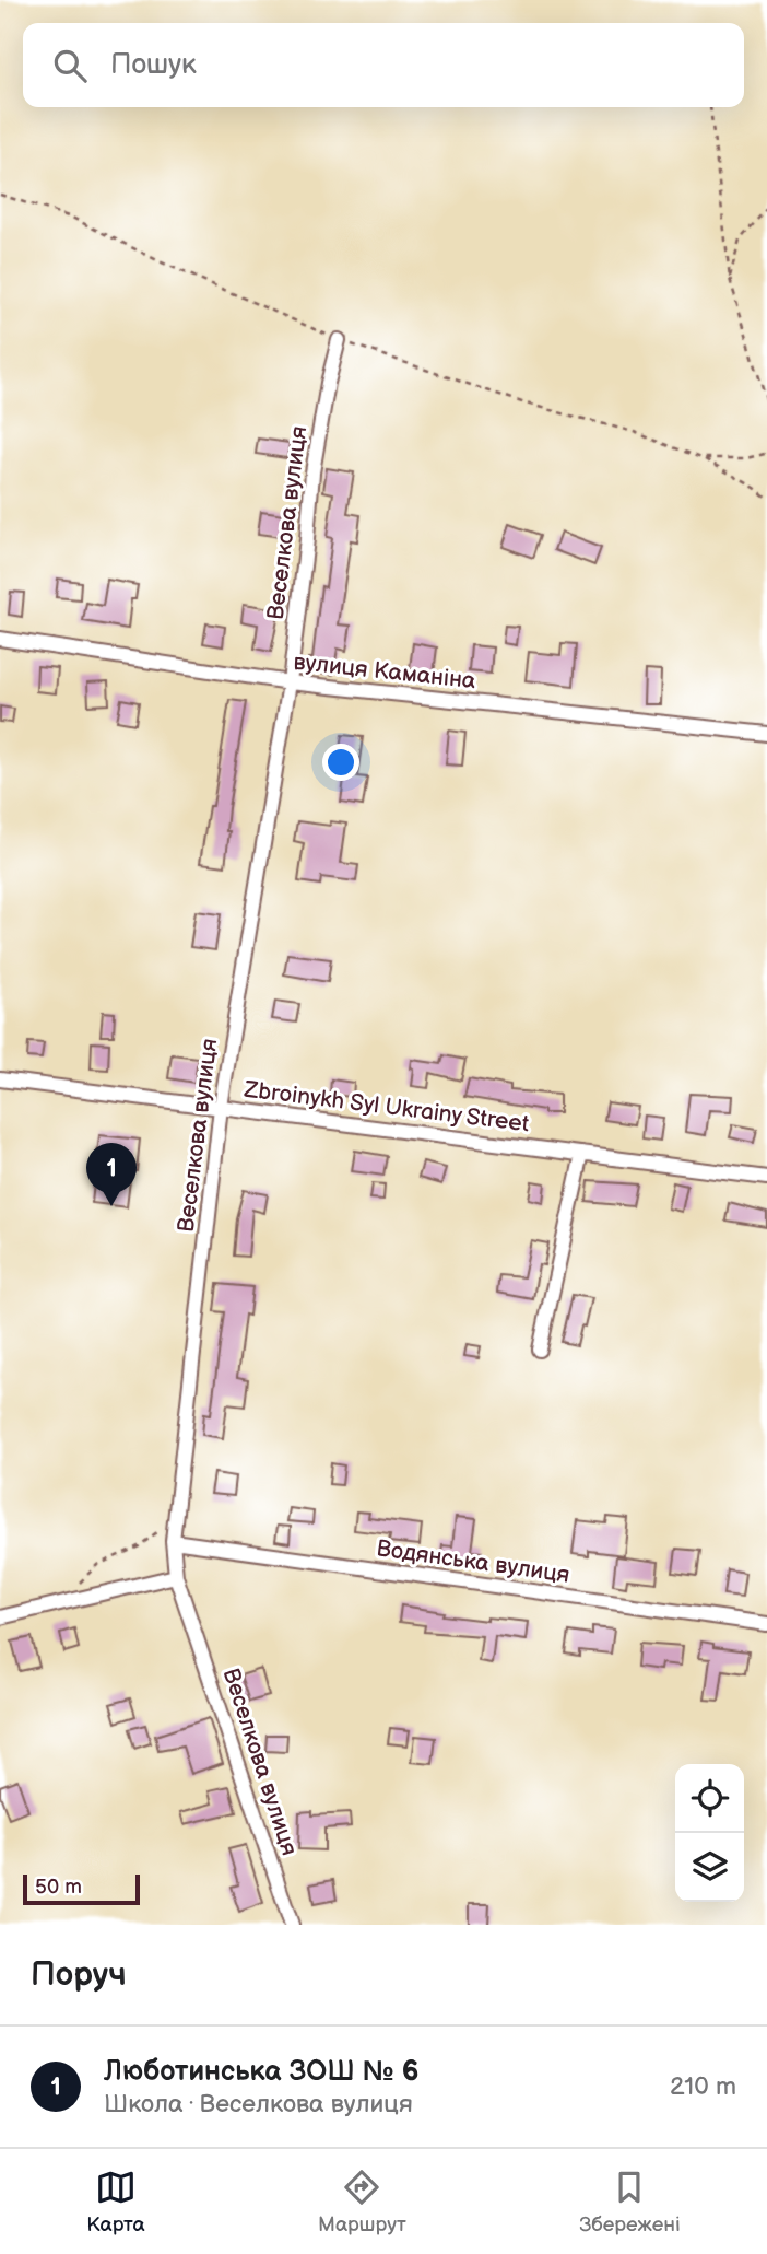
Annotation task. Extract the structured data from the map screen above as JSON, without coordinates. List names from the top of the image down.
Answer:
{
  "streets": {
    "street": [
      "Веселкова вулиця",
      "вулиця Каманіна",
      "Zbroinykh Syl Ukrainy Street",
      "Водянська вулиця"
    ]
  },
  "crossings": [
    ["Веселкова вулиця", "вулиця Каманіна"],
    ["Веселкова вулиця", "Zbroinykh Syl Ukrainy Street"],
    ["Веселкова вулиця", "Водянська вулиця"]
  ],
  "scale_bar": "50 m",
  "page": {
    "search": "Пошук",
    "pins": "1",
    "scale": "50 m",
    "heading": "Поруч",
    "list": [
      {
        "mark": "1",
        "name": "Люботинська ЗОШ № 6",
        "note": "Школа · Веселкова вулиця",
        "value": "210 m"
      }
    ],
    "nav": ["Карта", "Маршрут", "Збережені"]
  }
}
